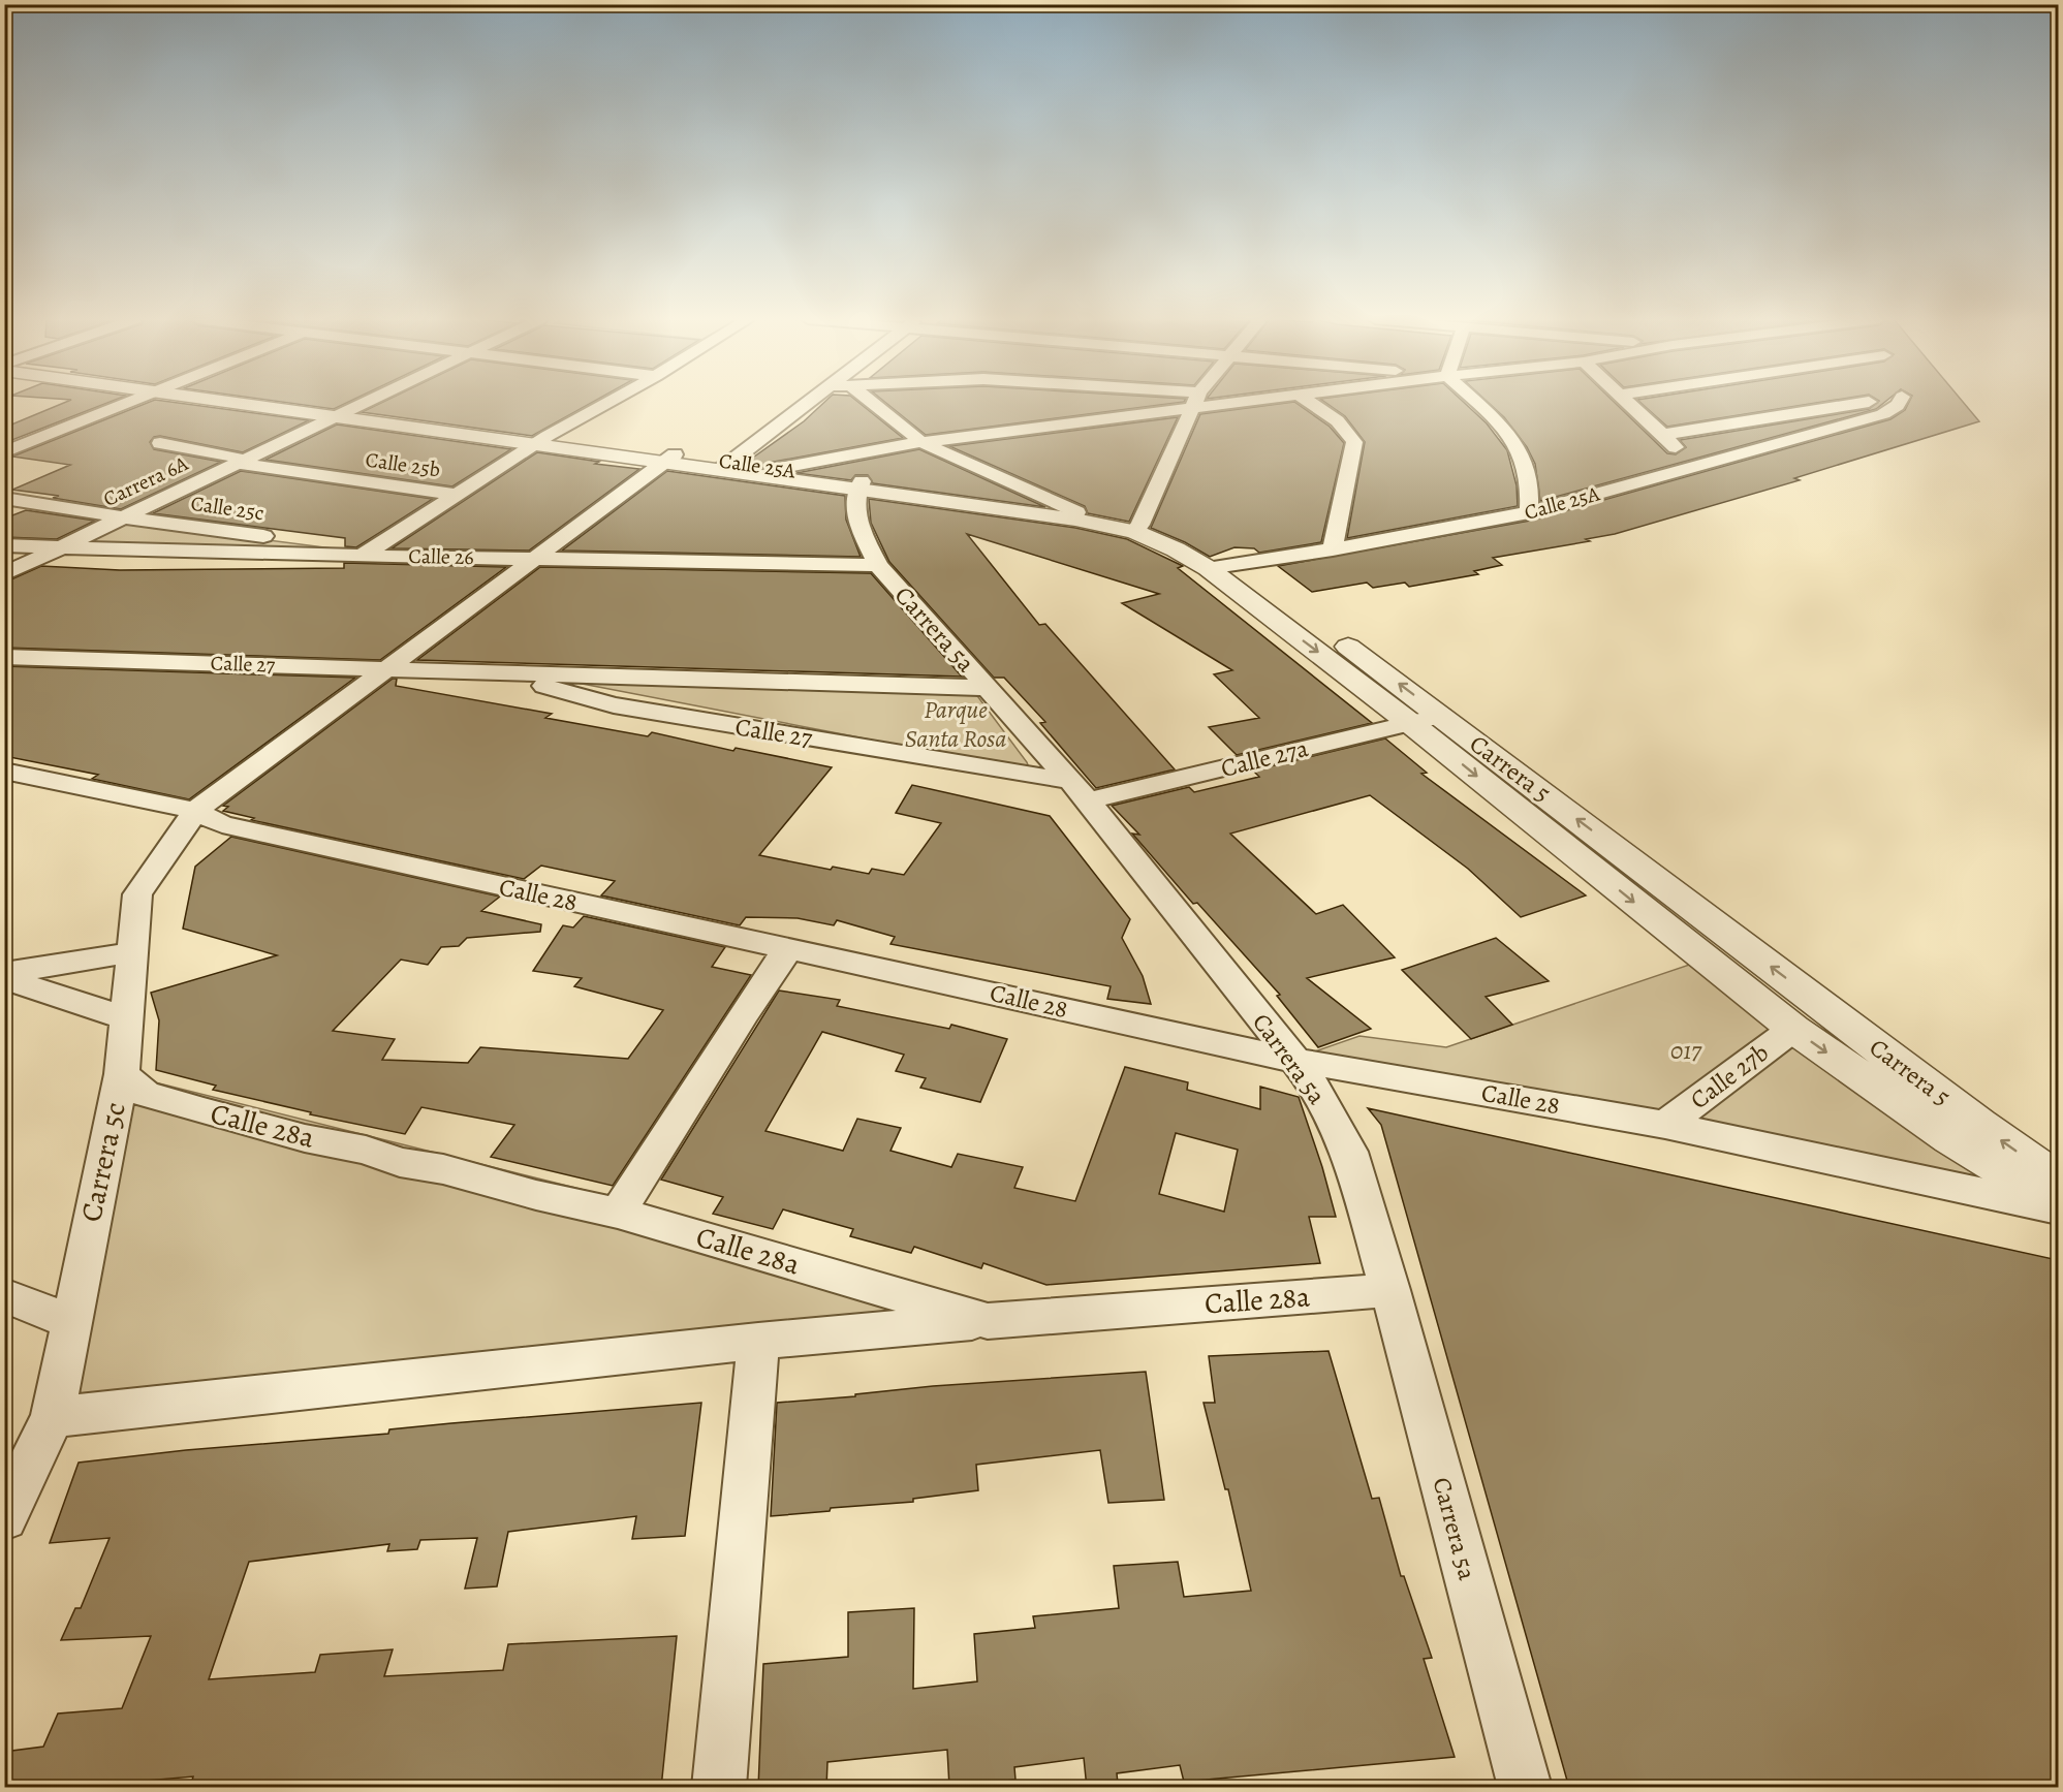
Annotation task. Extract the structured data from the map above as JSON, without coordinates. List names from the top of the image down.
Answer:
{
  "streets": {
    "street": [
      "Calle 25b",
      "Calle 25A",
      "Carrera 6A",
      "Calle 25c",
      "Calle 26",
      "Carrera 5a",
      "Calle 27",
      "Calle 27a",
      "Carrera 5",
      "Calle 28",
      "Calle 27b",
      "Calle 28a",
      "Carrera 5c"
    ]
  },
  "crossings": [
    ["Calle 25b", "Carrera 6A"],
    ["Calle 25A", "Carrera 6A"],
    ["Calle 25A", "Carrera 5a"],
    ["Calle 25A", "Carrera 5"],
    ["Calle 25A", "Carrera 5c"],
    ["Carrera 6A", "Calle 25c"],
    ["Carrera 6A", "Calle 26"],
    ["Calle 25c", "Calle 26"],
    ["Calle 26", "Carrera 5a"],
    ["Calle 26", "Carrera 5c"],
    ["Carrera 5a", "Calle 27"],
    ["Carrera 5a", "Calle 27a"],
    ["Carrera 5a", "Calle 28"],
    ["Carrera 5a", "Calle 28a"],
    ["Calle 27", "Carrera 5c"],
    ["Calle 27a", "Carrera 5"],
    ["Carrera 5", "Calle 27b"],
    ["Calle 28", "Calle 27b"],
    ["Calle 28", "Carrera 5c"],
    ["Calle 28a", "Carrera 5c"]
  ],
  "parks": ["Parque Santa Rosa", "017"]
}
